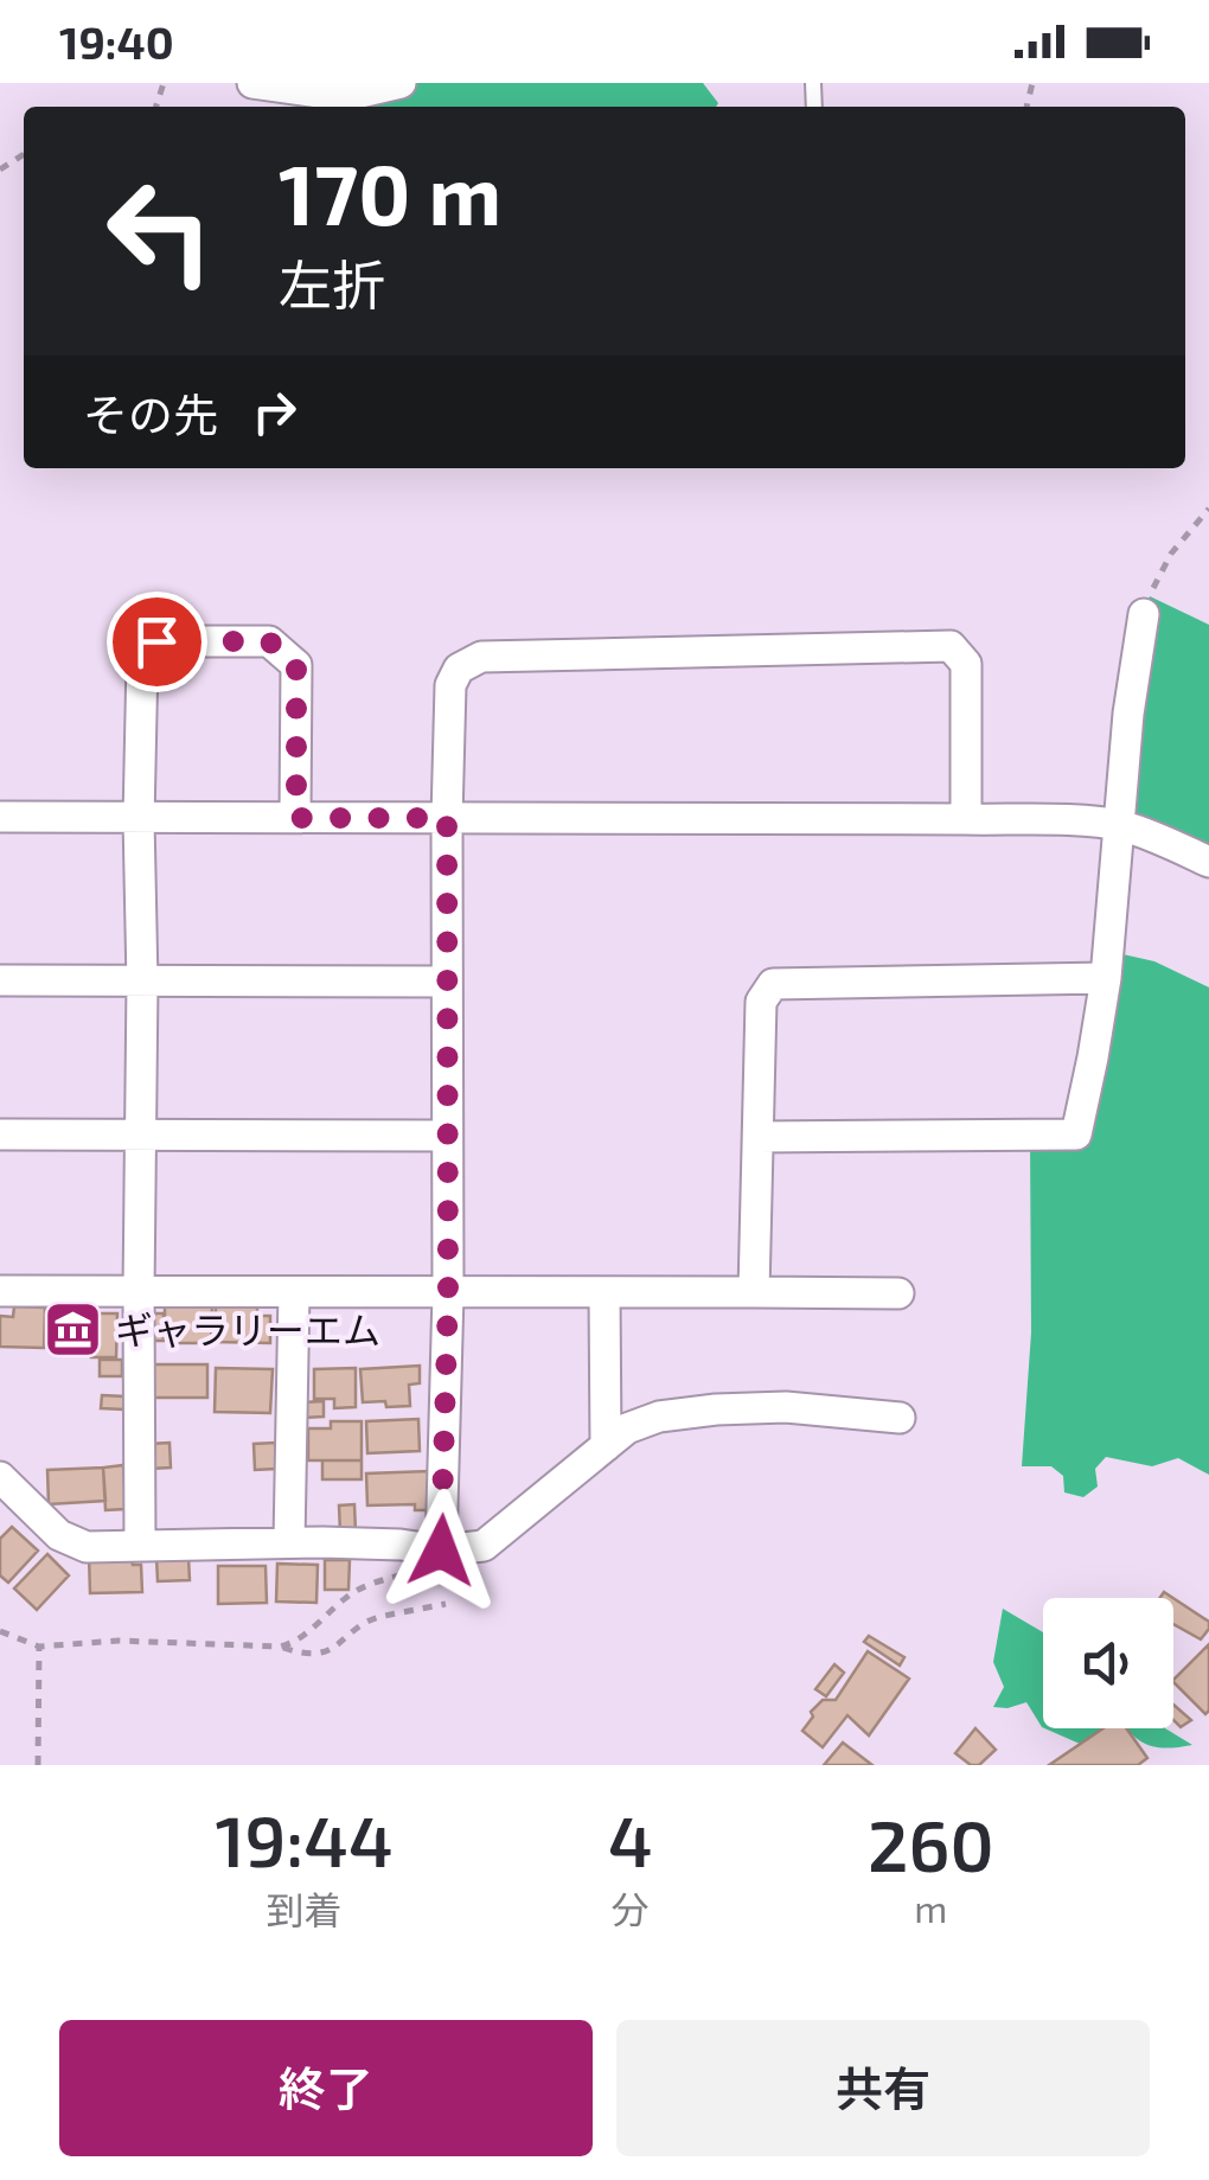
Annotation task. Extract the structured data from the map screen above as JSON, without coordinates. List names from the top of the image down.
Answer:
{
  "places": {
    "museum": ["ギャラリーエム"]
  },
  "page": {
    "status": "19:40",
    "turn": ["170 m", "左折"],
    "then": "その先",
    "eta": [
      "19:44",
      "到着",
      "4",
      "分",
      "260",
      "m"
    ],
    "buttons": ["終了", "共有"]
  }
}
